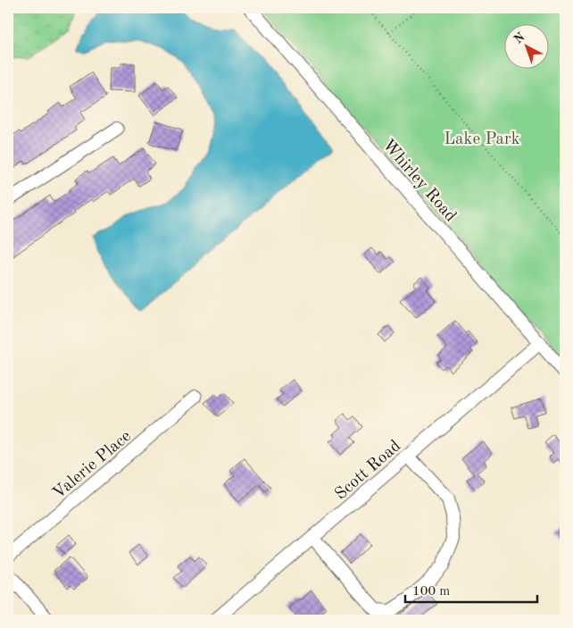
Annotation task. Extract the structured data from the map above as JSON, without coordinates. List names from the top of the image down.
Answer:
{
  "streets": {
    "street": ["Whirley Road", "Valerie Place", "Scott Road"]
  },
  "crossings": [
    ["Whirley Road", "Scott Road"]
  ],
  "parks": ["Lake Park"],
  "scale_bar": "100 m",
  "north": "top left"
}
